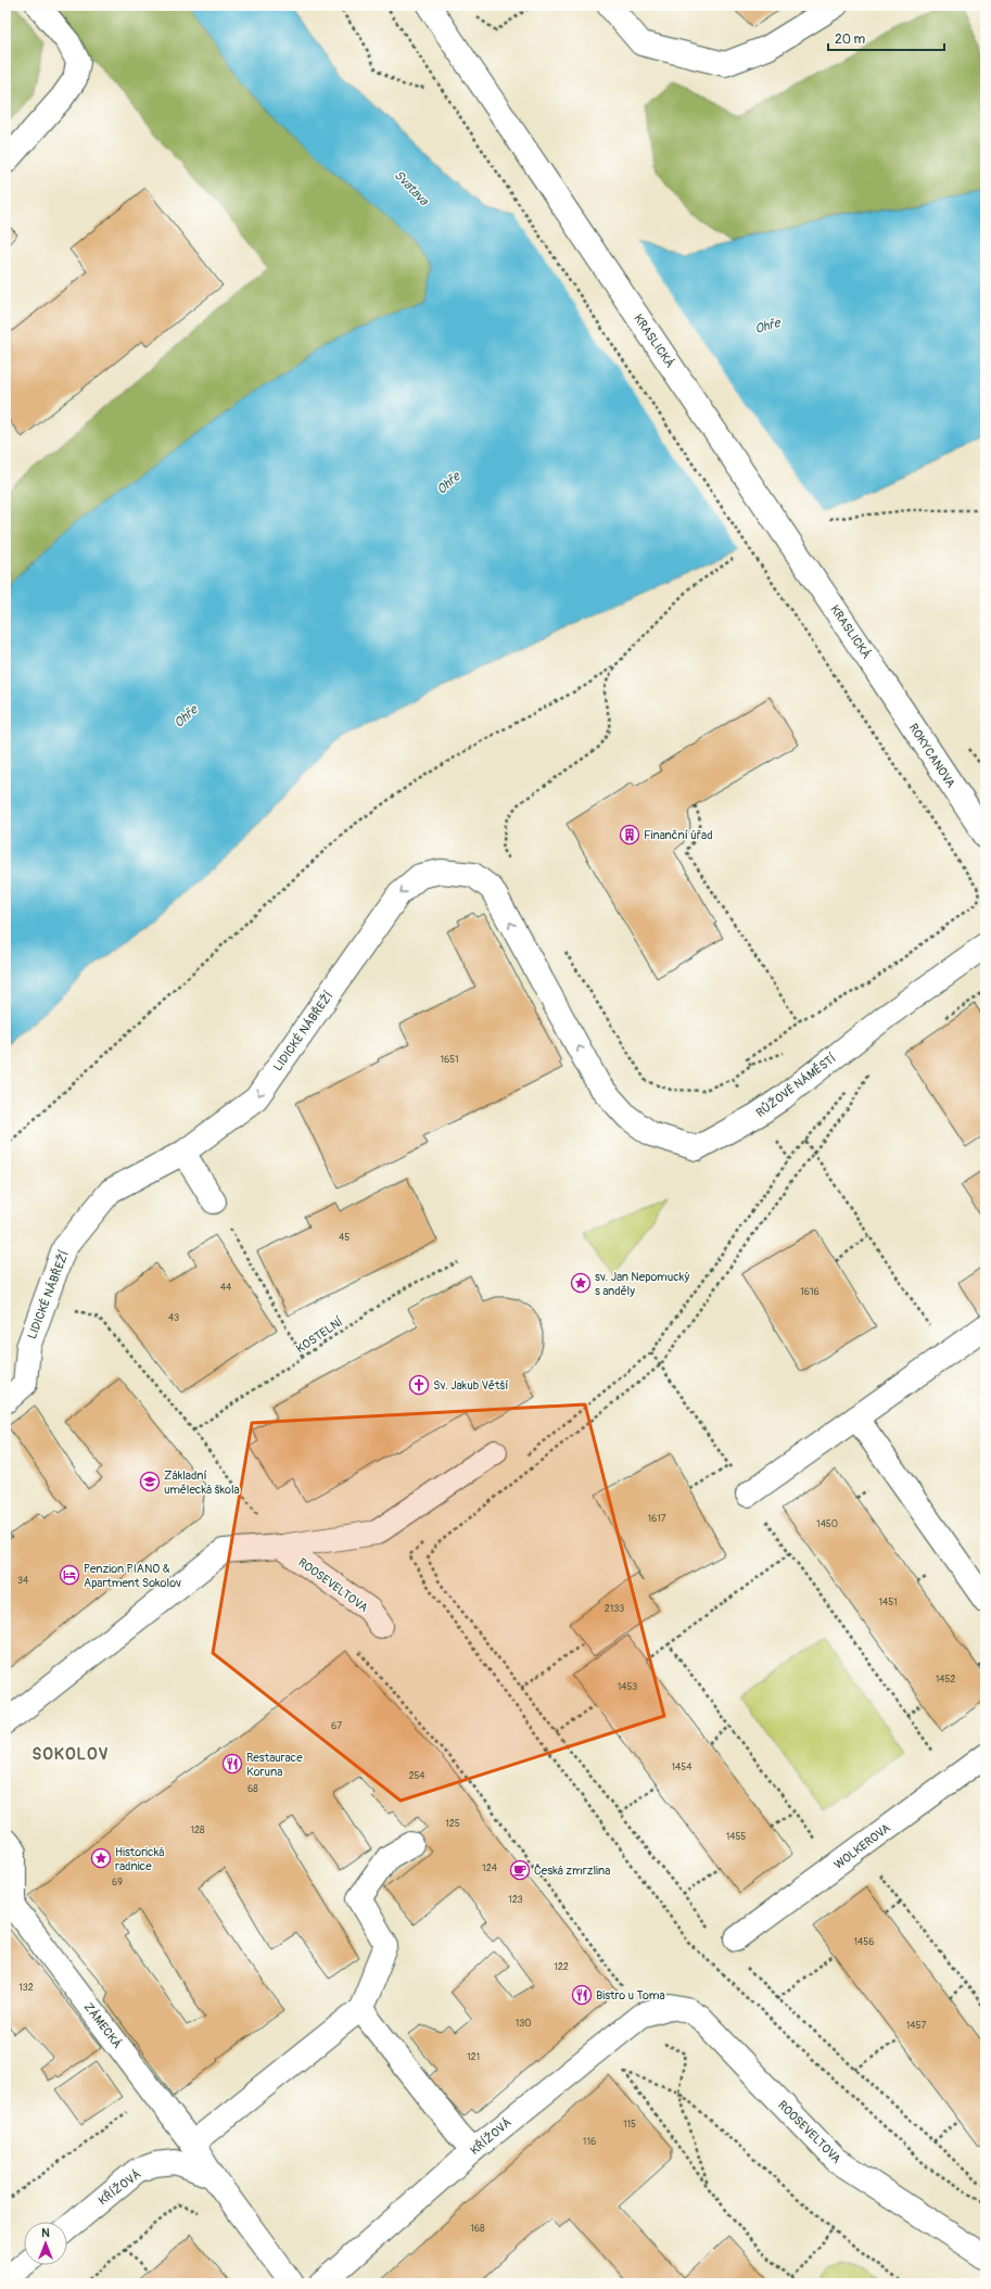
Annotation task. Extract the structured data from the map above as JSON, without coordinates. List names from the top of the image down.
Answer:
{
  "streets": {
    "street": [
      "KRASLICKÁ",
      "ROKYCANOVA",
      "LIDICKÉ NÁBŘEŽÍ",
      "RŮŽOVÉ NÁMĚSTÍ",
      "ROOSEVELTOVA",
      "WOLKEROVA",
      "ZÁMECKÁ",
      "KŘÍŽOVÁ"
    ],
    "path": ["KOSTELNÍ"]
  },
  "crossings": [
    ["KRASLICKÁ", "ROKYCANOVA"],
    ["LIDICKÉ NÁBŘEŽÍ", "RŮŽOVÉ NÁMĚSTÍ"],
    ["ROOSEVELTOVA", "KŘÍŽOVÁ"],
    ["ZÁMECKÁ", "KŘÍŽOVÁ"]
  ],
  "districts": ["SOKOLOV"],
  "water": ["Svatava", "Ohře"],
  "places": {
    "building": ["Finanční úřad"],
    "place": ["sv. Jan Nepomucký s anděly", "Historická radnice"],
    "church": ["Sv. Jakub Větší"],
    "school or university": ["Základní umělecká škola"],
    "hotel": ["Penzion PIANO & Apartment Sokolov"],
    "restaurant": ["Restaurace Koruna", "Bistro u Toma"],
    "cafe": ["Česká zmrzlina"]
  },
  "house_numbers": [
    "1651",
    "45",
    "44",
    "1616",
    "43",
    "1617",
    "1450",
    "34",
    "1451",
    "2133",
    "1452",
    "1453",
    "67",
    "1454",
    "254",
    "68",
    "125",
    "128",
    "1455",
    "124",
    "69",
    "123",
    "1456",
    "122",
    "132",
    "130",
    "1457",
    "121",
    "115",
    "116",
    "168"
  ],
  "scale_bar": "20 m",
  "north": "top"
}
